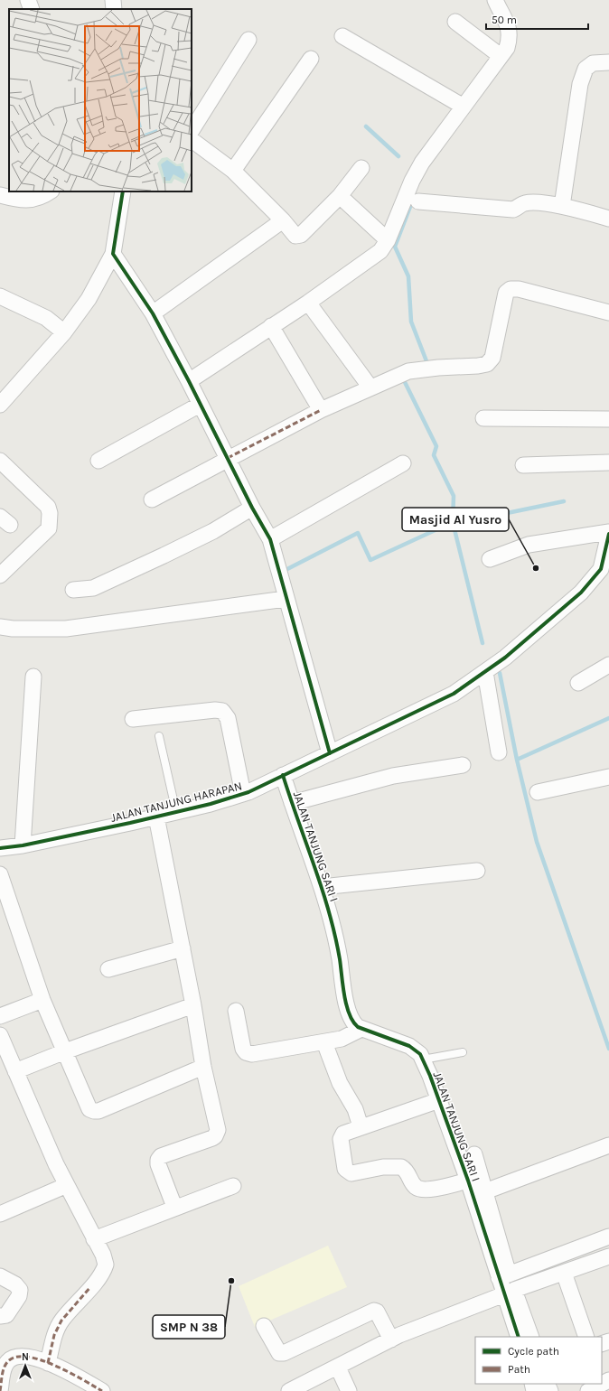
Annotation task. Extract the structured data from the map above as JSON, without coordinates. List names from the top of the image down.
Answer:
{
  "streets": {
    "street": ["JALAN TANJUNG HARAPAN", "JALAN TANJUNG SARI I"]
  },
  "crossings": [
    ["JALAN TANJUNG HARAPAN", "JALAN TANJUNG SARI I"]
  ],
  "places": ["Masjid Al Yusro", "SMP N 38"],
  "legend": ["Cycle path", "Path"],
  "scale_bar": "50 m",
  "north": "top"
}
